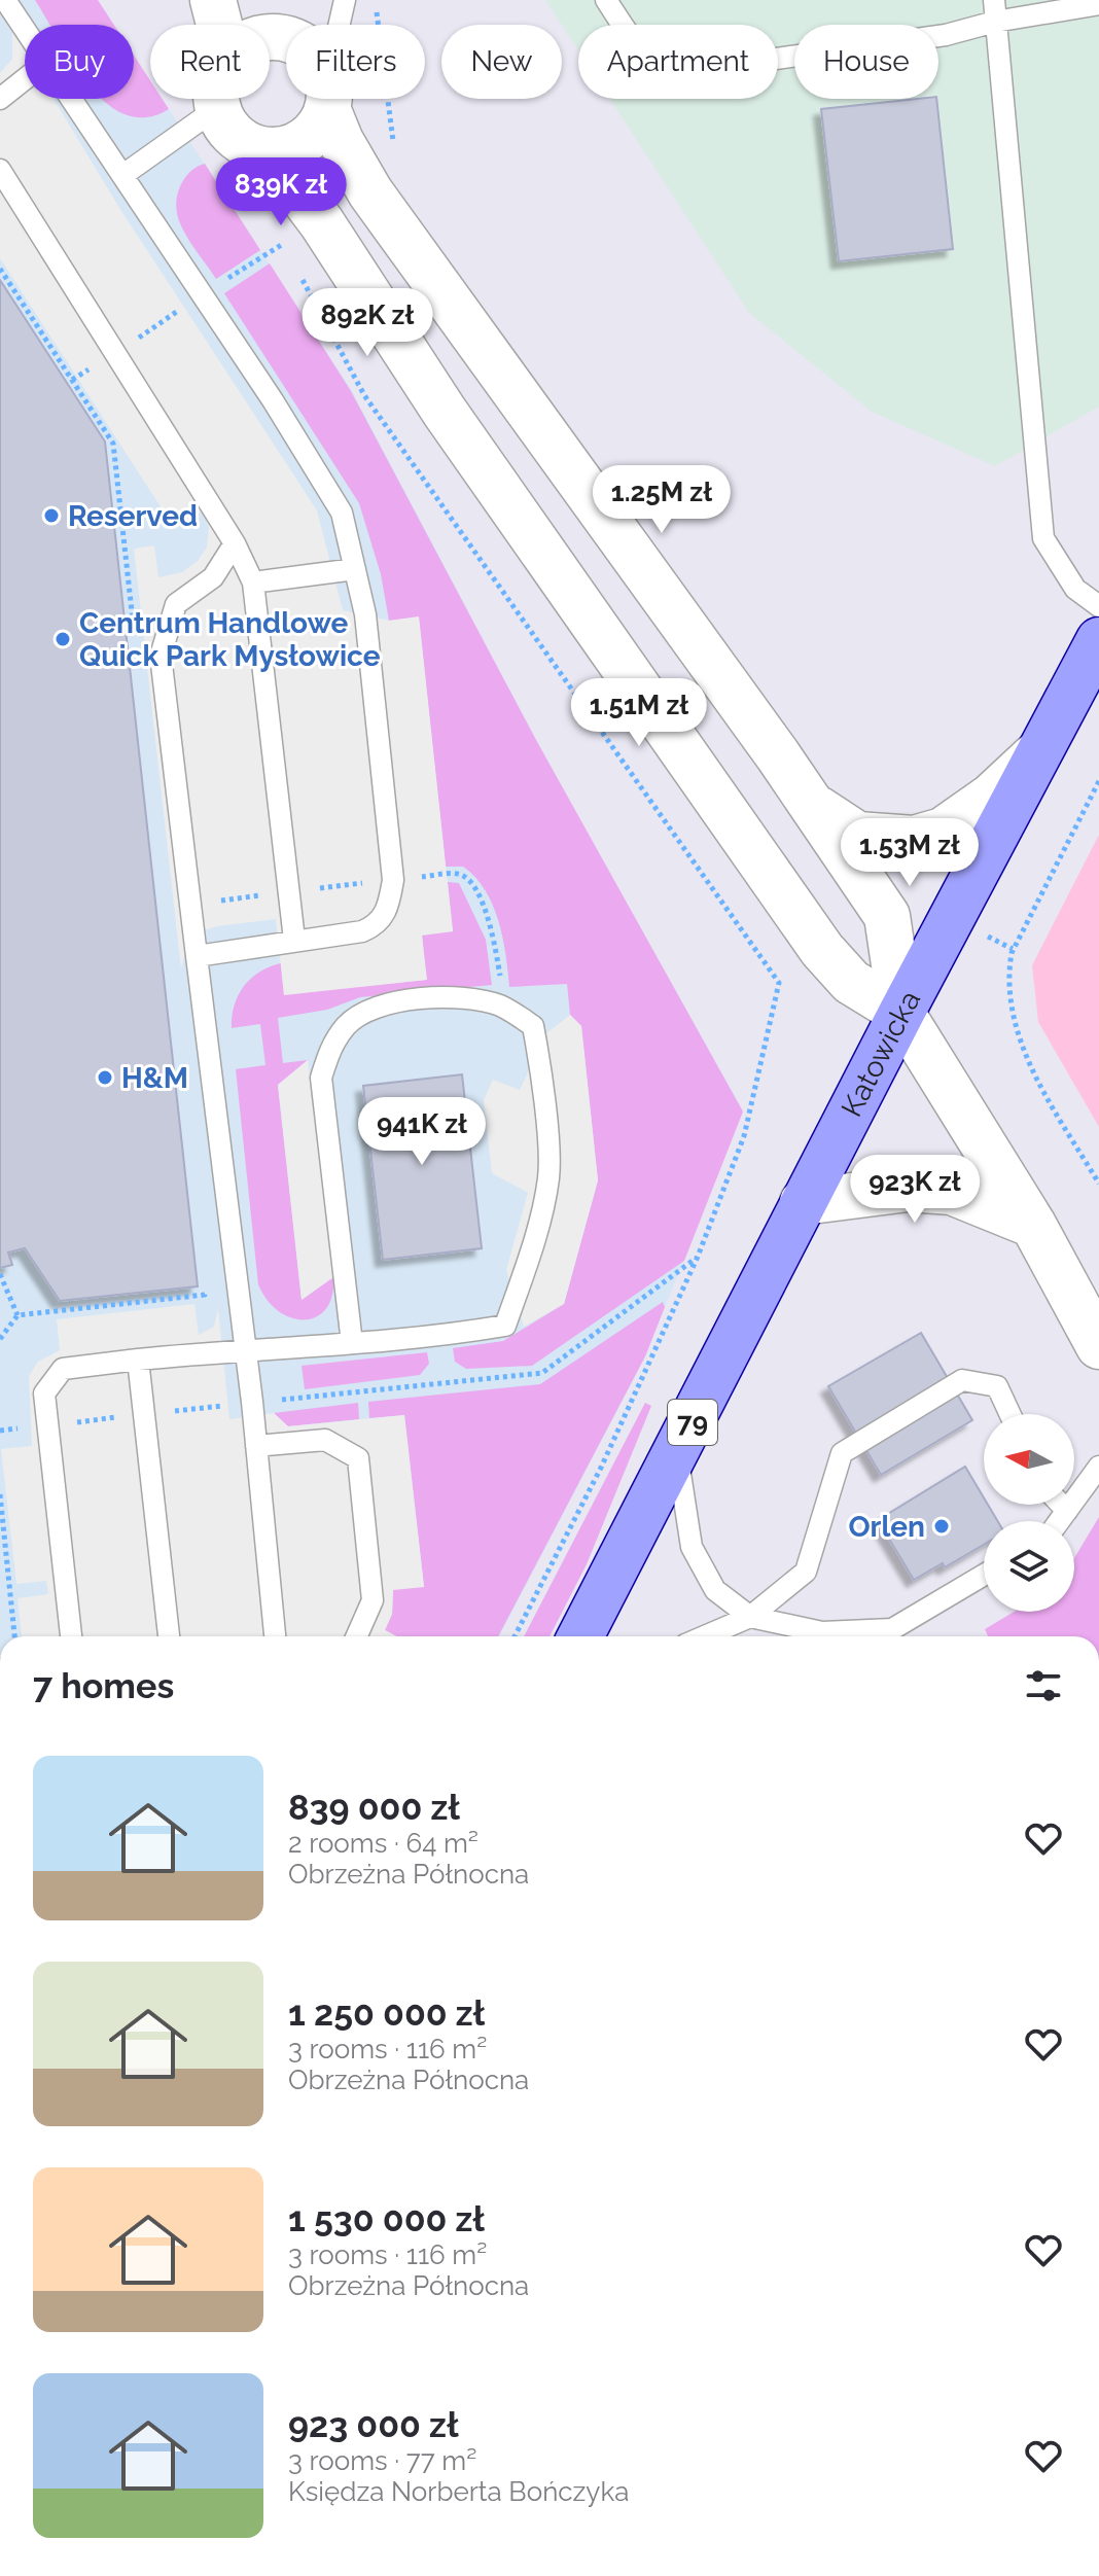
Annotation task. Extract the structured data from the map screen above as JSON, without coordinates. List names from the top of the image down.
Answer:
{
  "streets": {
    "main road": ["Katowicka", "79"]
  },
  "places": [
    "Reserved",
    "Centrum Handlowe Quick Park Mysłowice",
    "H&M",
    "Orlen"
  ],
  "north": "left",
  "page": {
    "chip": [
      "Buy",
      "Rent",
      "Filters",
      "New",
      "Apartment",
      "House"
    ],
    "price": [
      "839K zł",
      "892K zł",
      "1.25M zł",
      "1.51M zł",
      "1.53M zł",
      "941K zł",
      "923K zł"
    ],
    "heading": "7 homes",
    "list": [
      {
        "name": "839 000 zł",
        "note": "2 rooms · 64 m² · Obrzeżna Północna"
      },
      {
        "name": "1 250 000 zł",
        "note": "3 rooms · 116 m² · Obrzeżna Północna"
      },
      {
        "name": "1 530 000 zł",
        "note": "3 rooms · 116 m² · Obrzeżna Północna"
      },
      {
        "name": "923 000 zł",
        "note": "3 rooms · 77 m² · Księdza Norberta Bończyka"
      }
    ]
  }
}
